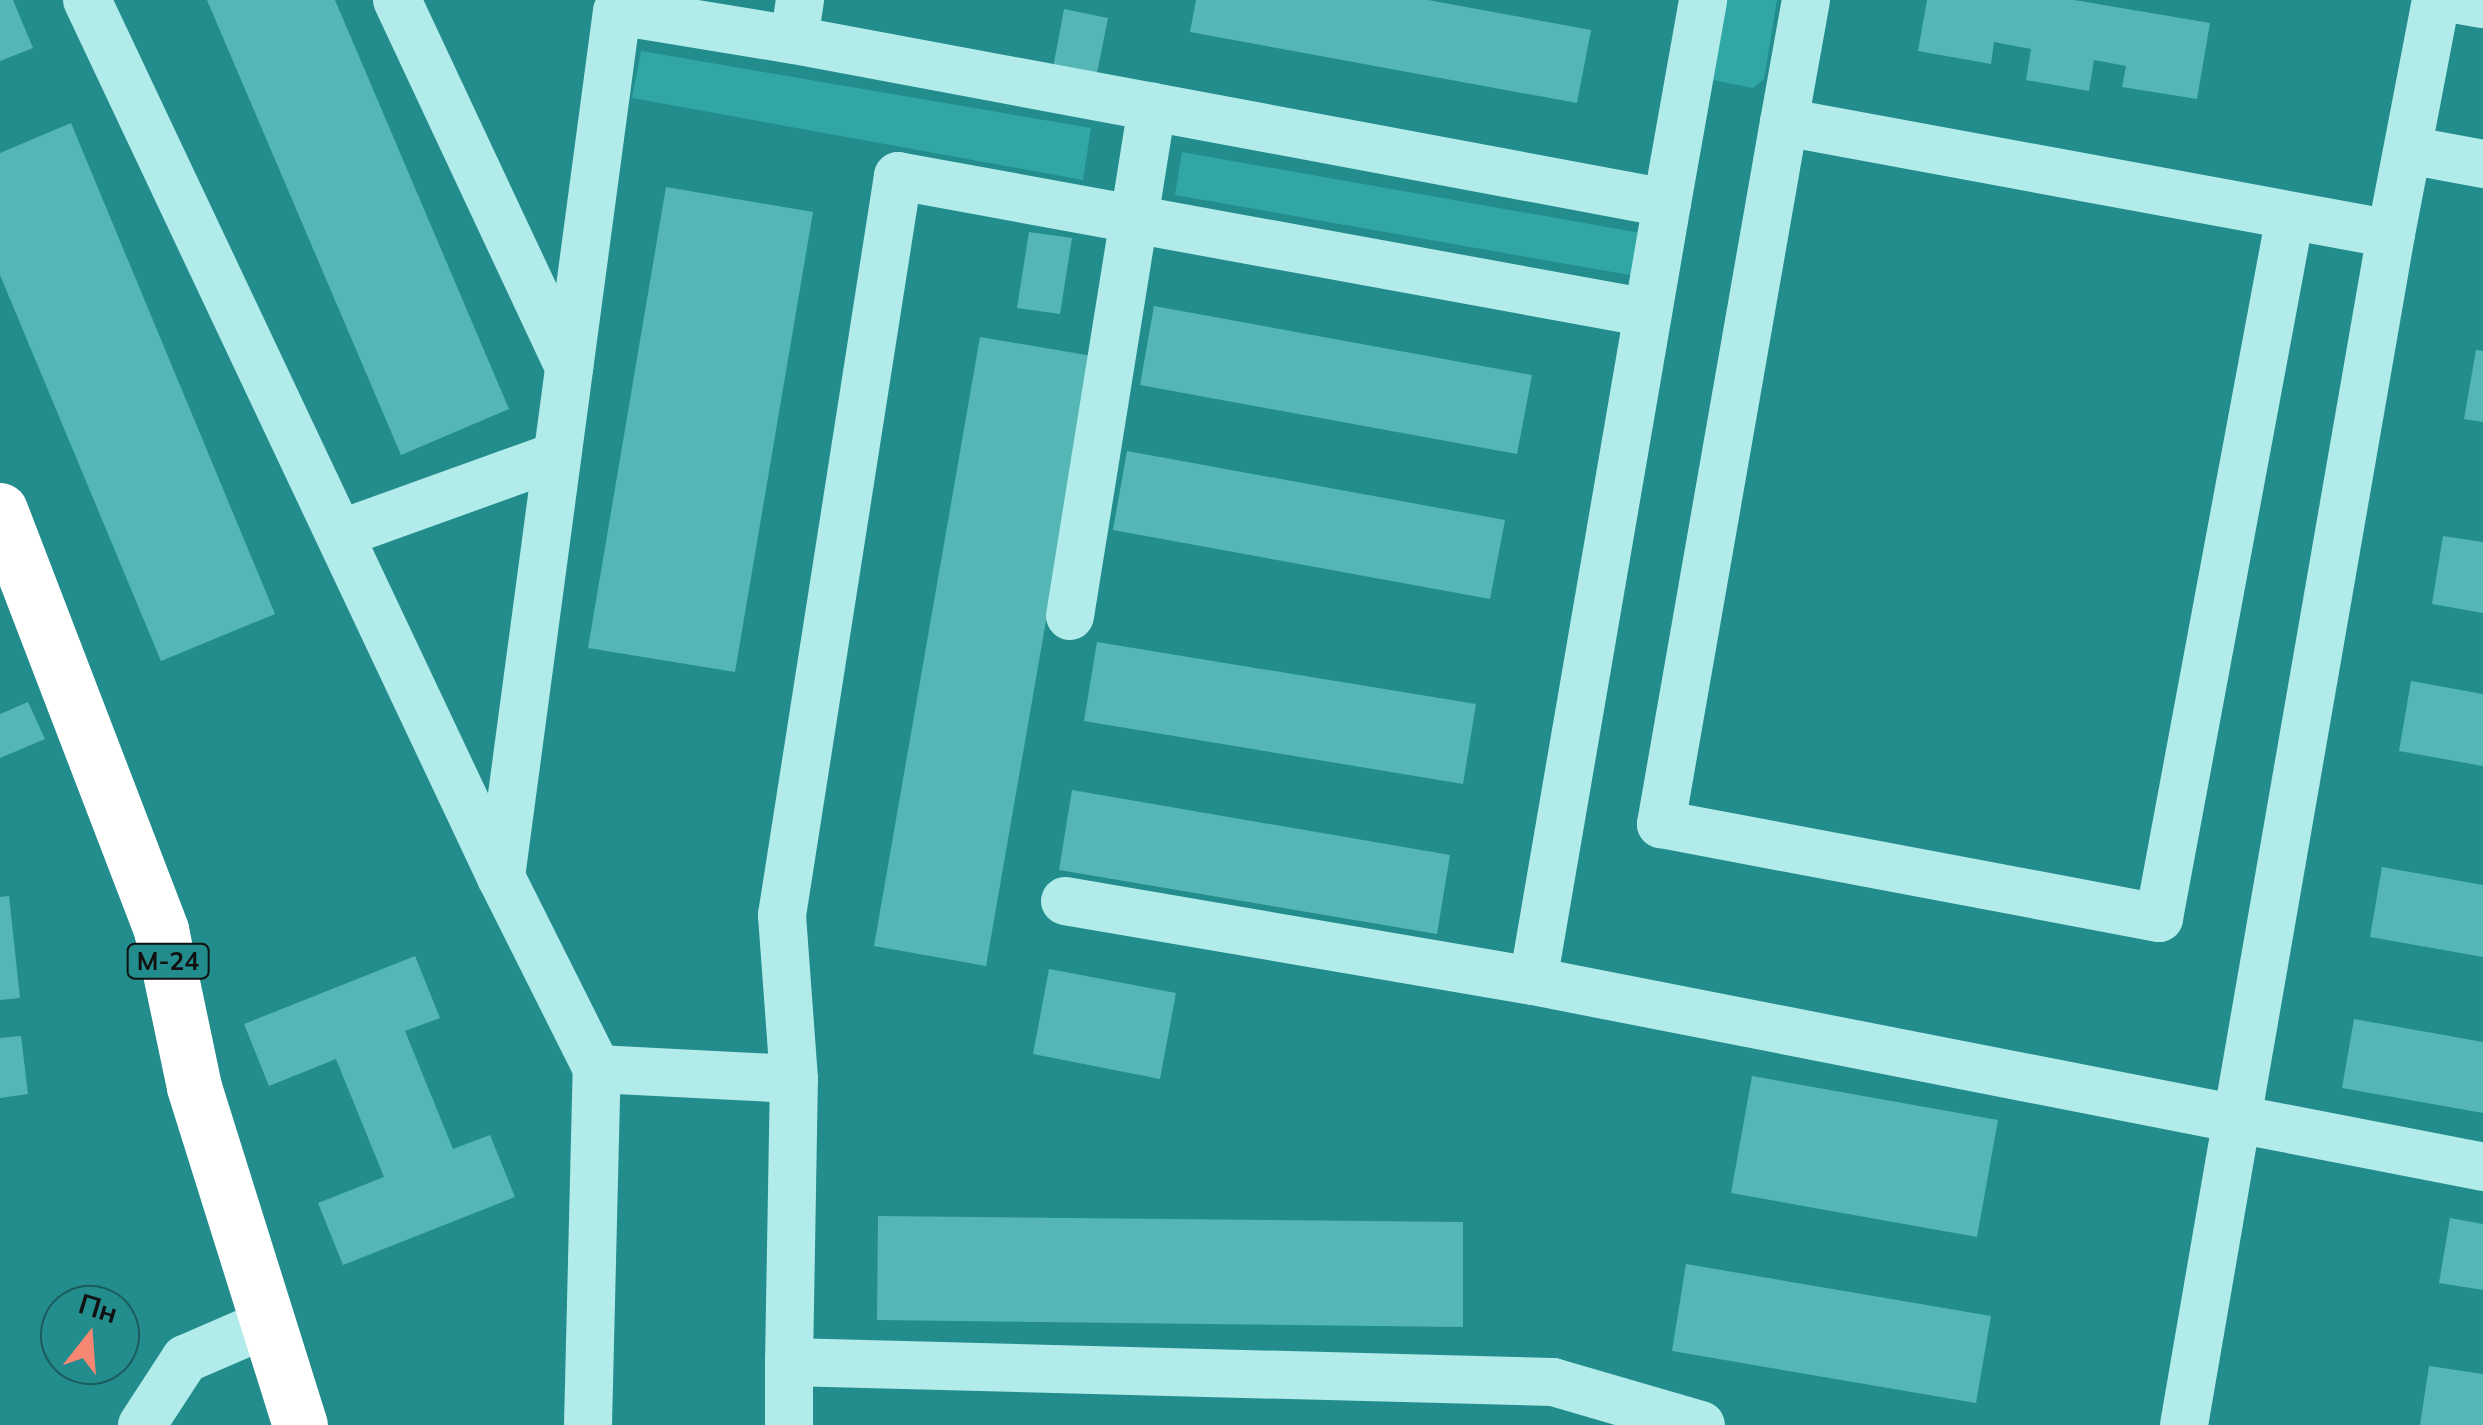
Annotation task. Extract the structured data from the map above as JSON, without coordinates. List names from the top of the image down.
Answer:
{
  "streets": {
    "highway": ["М-24"]
  },
  "north": "top"
}
